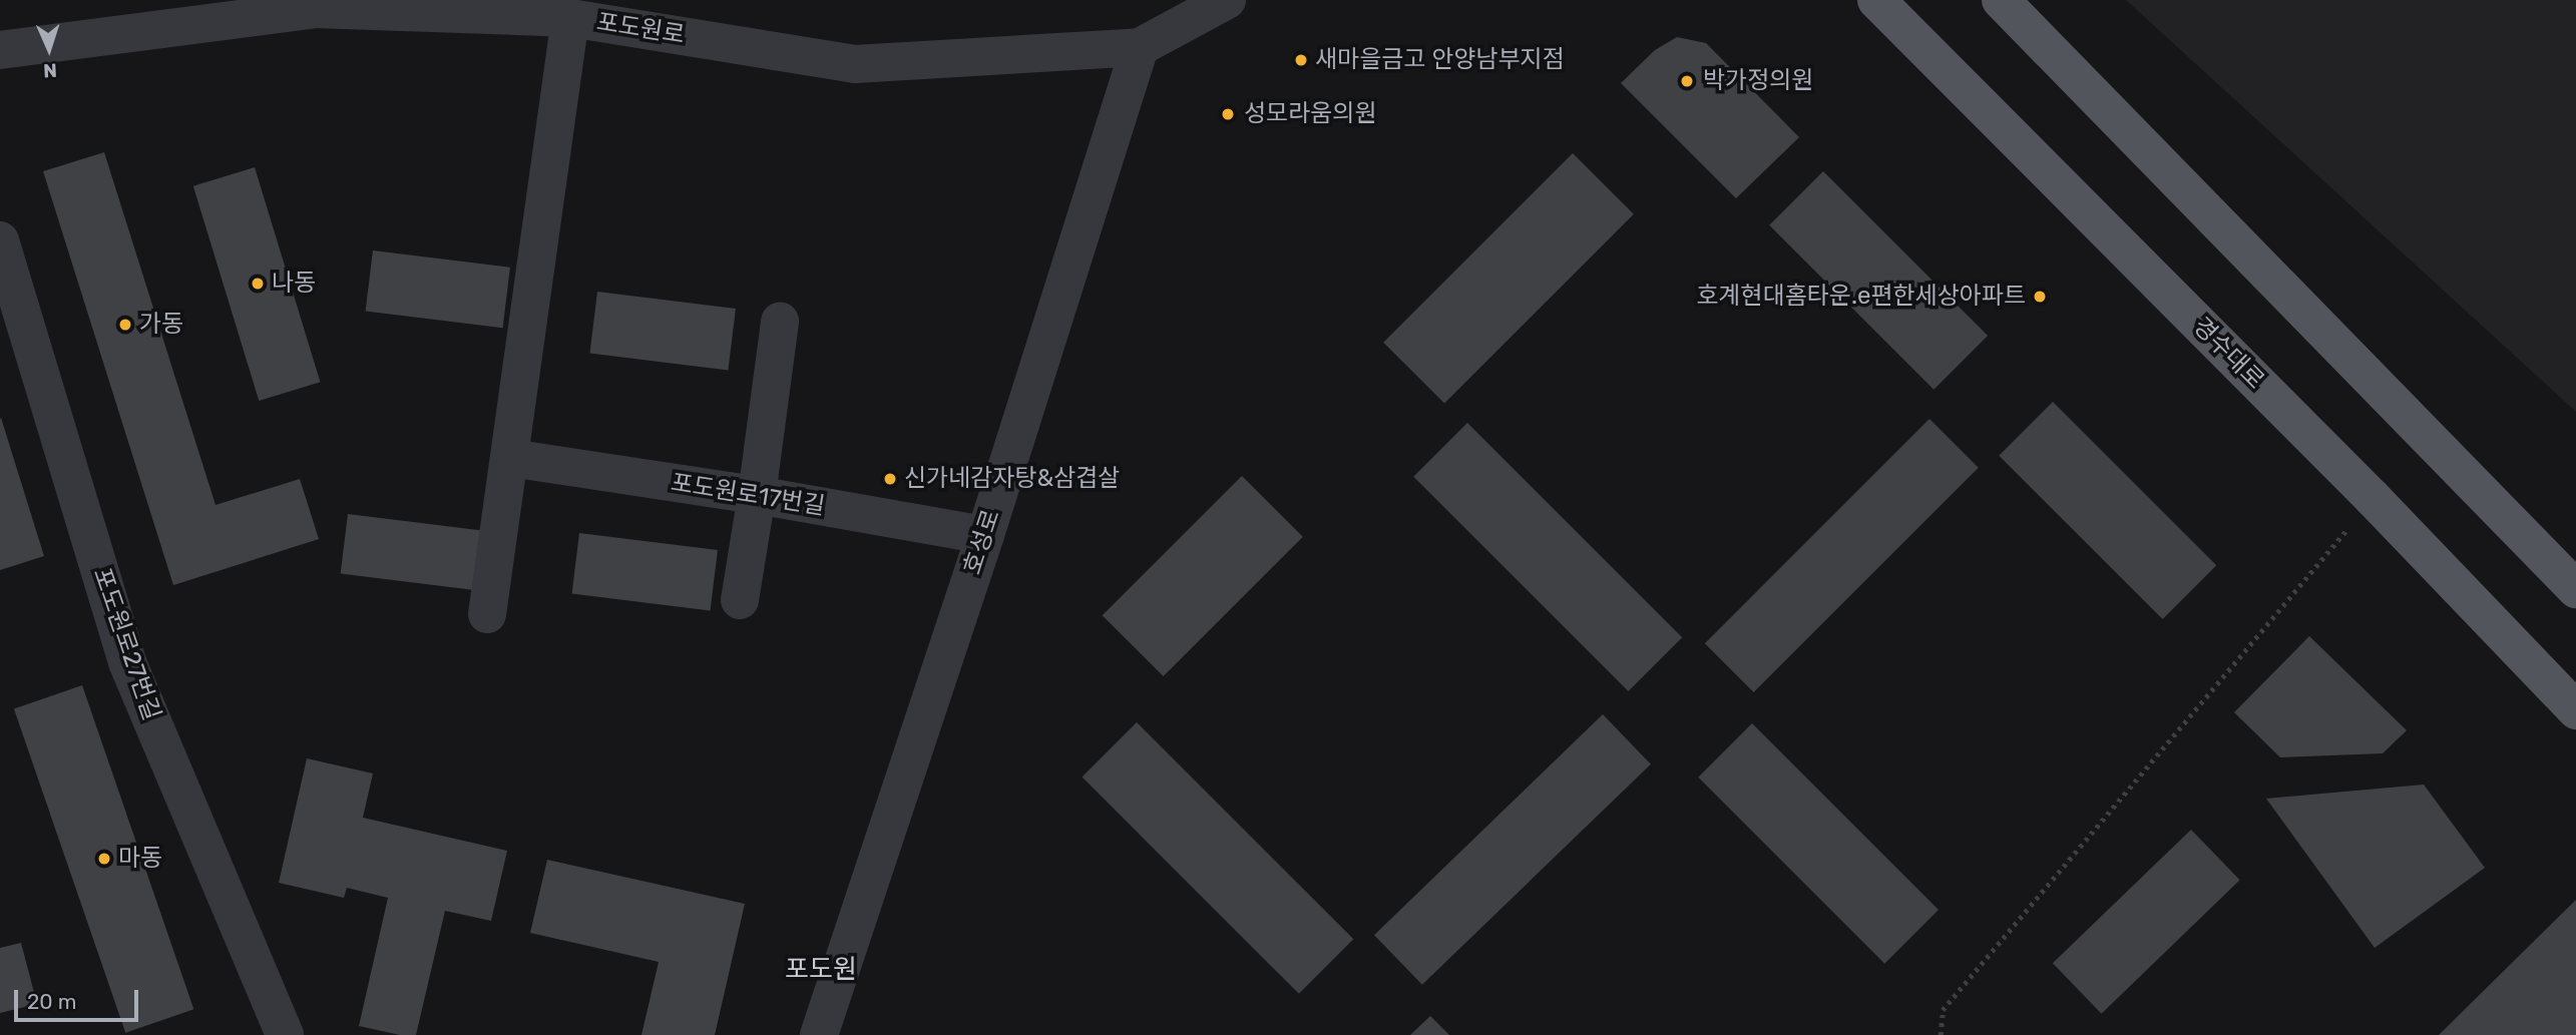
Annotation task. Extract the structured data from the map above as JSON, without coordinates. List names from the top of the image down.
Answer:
{
  "streets": {
    "main road": ["경수대로"],
    "street": [
      "포도원로",
      "포도원로17번길",
      "호성로",
      "포도원로27번길"
    ]
  },
  "crossings": [
    ["포도원로", "호성로"],
    ["포도원로17번길", "호성로"]
  ],
  "districts": ["포도원"],
  "places": [
    "새마을금고 안양남부지점",
    "박가정의원",
    "성모라움의원",
    "나동",
    "호계현대홈타운.e편한세상아파트",
    "가동",
    "신가네감자탕&삼겹살",
    "마동"
  ],
  "scale_bar": "20 m",
  "north": "bottom"
}
